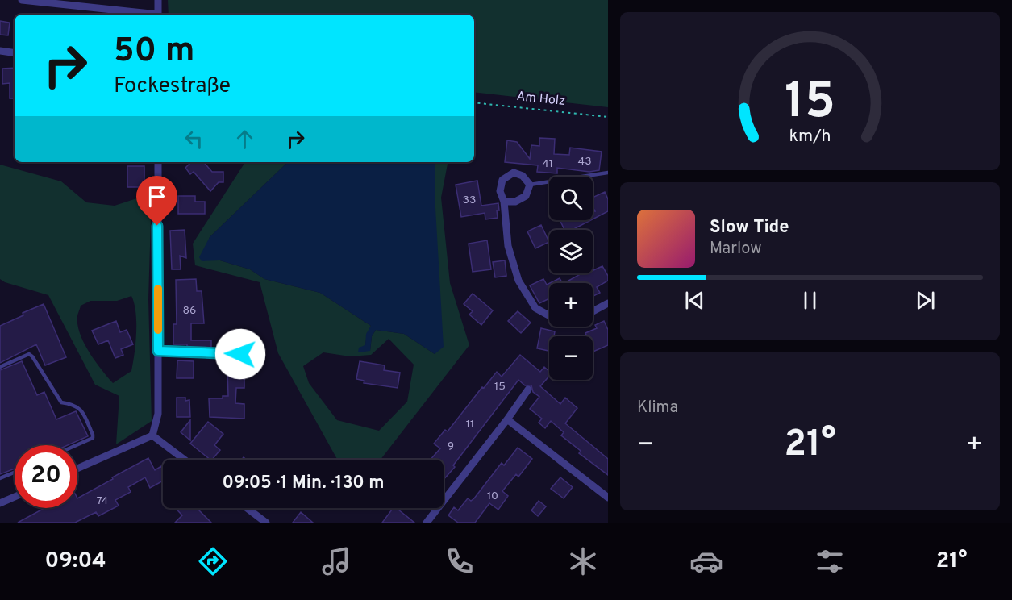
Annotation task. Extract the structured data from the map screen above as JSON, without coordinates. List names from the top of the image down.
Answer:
{
  "streets": {
    "path": ["Am Holz"]
  },
  "house_numbers": [
    "43",
    "41",
    "33",
    "86",
    "15",
    "11",
    "9",
    "10",
    "74"
  ],
  "page": {
    "turn": ["50 m", "Fockestraße"],
    "map_buttons": ["+", "−"],
    "song": ["Slow Tide", "Marlow"],
    "tile": "Klima",
    "heat": ["−", "21°", "+"],
    "limit": "20",
    "trip": "09:05 · 1 Min. · 130 m",
    "tabs": ["09:04", "21°"],
    "gauge": ["15", "km/h"]
  }
}
